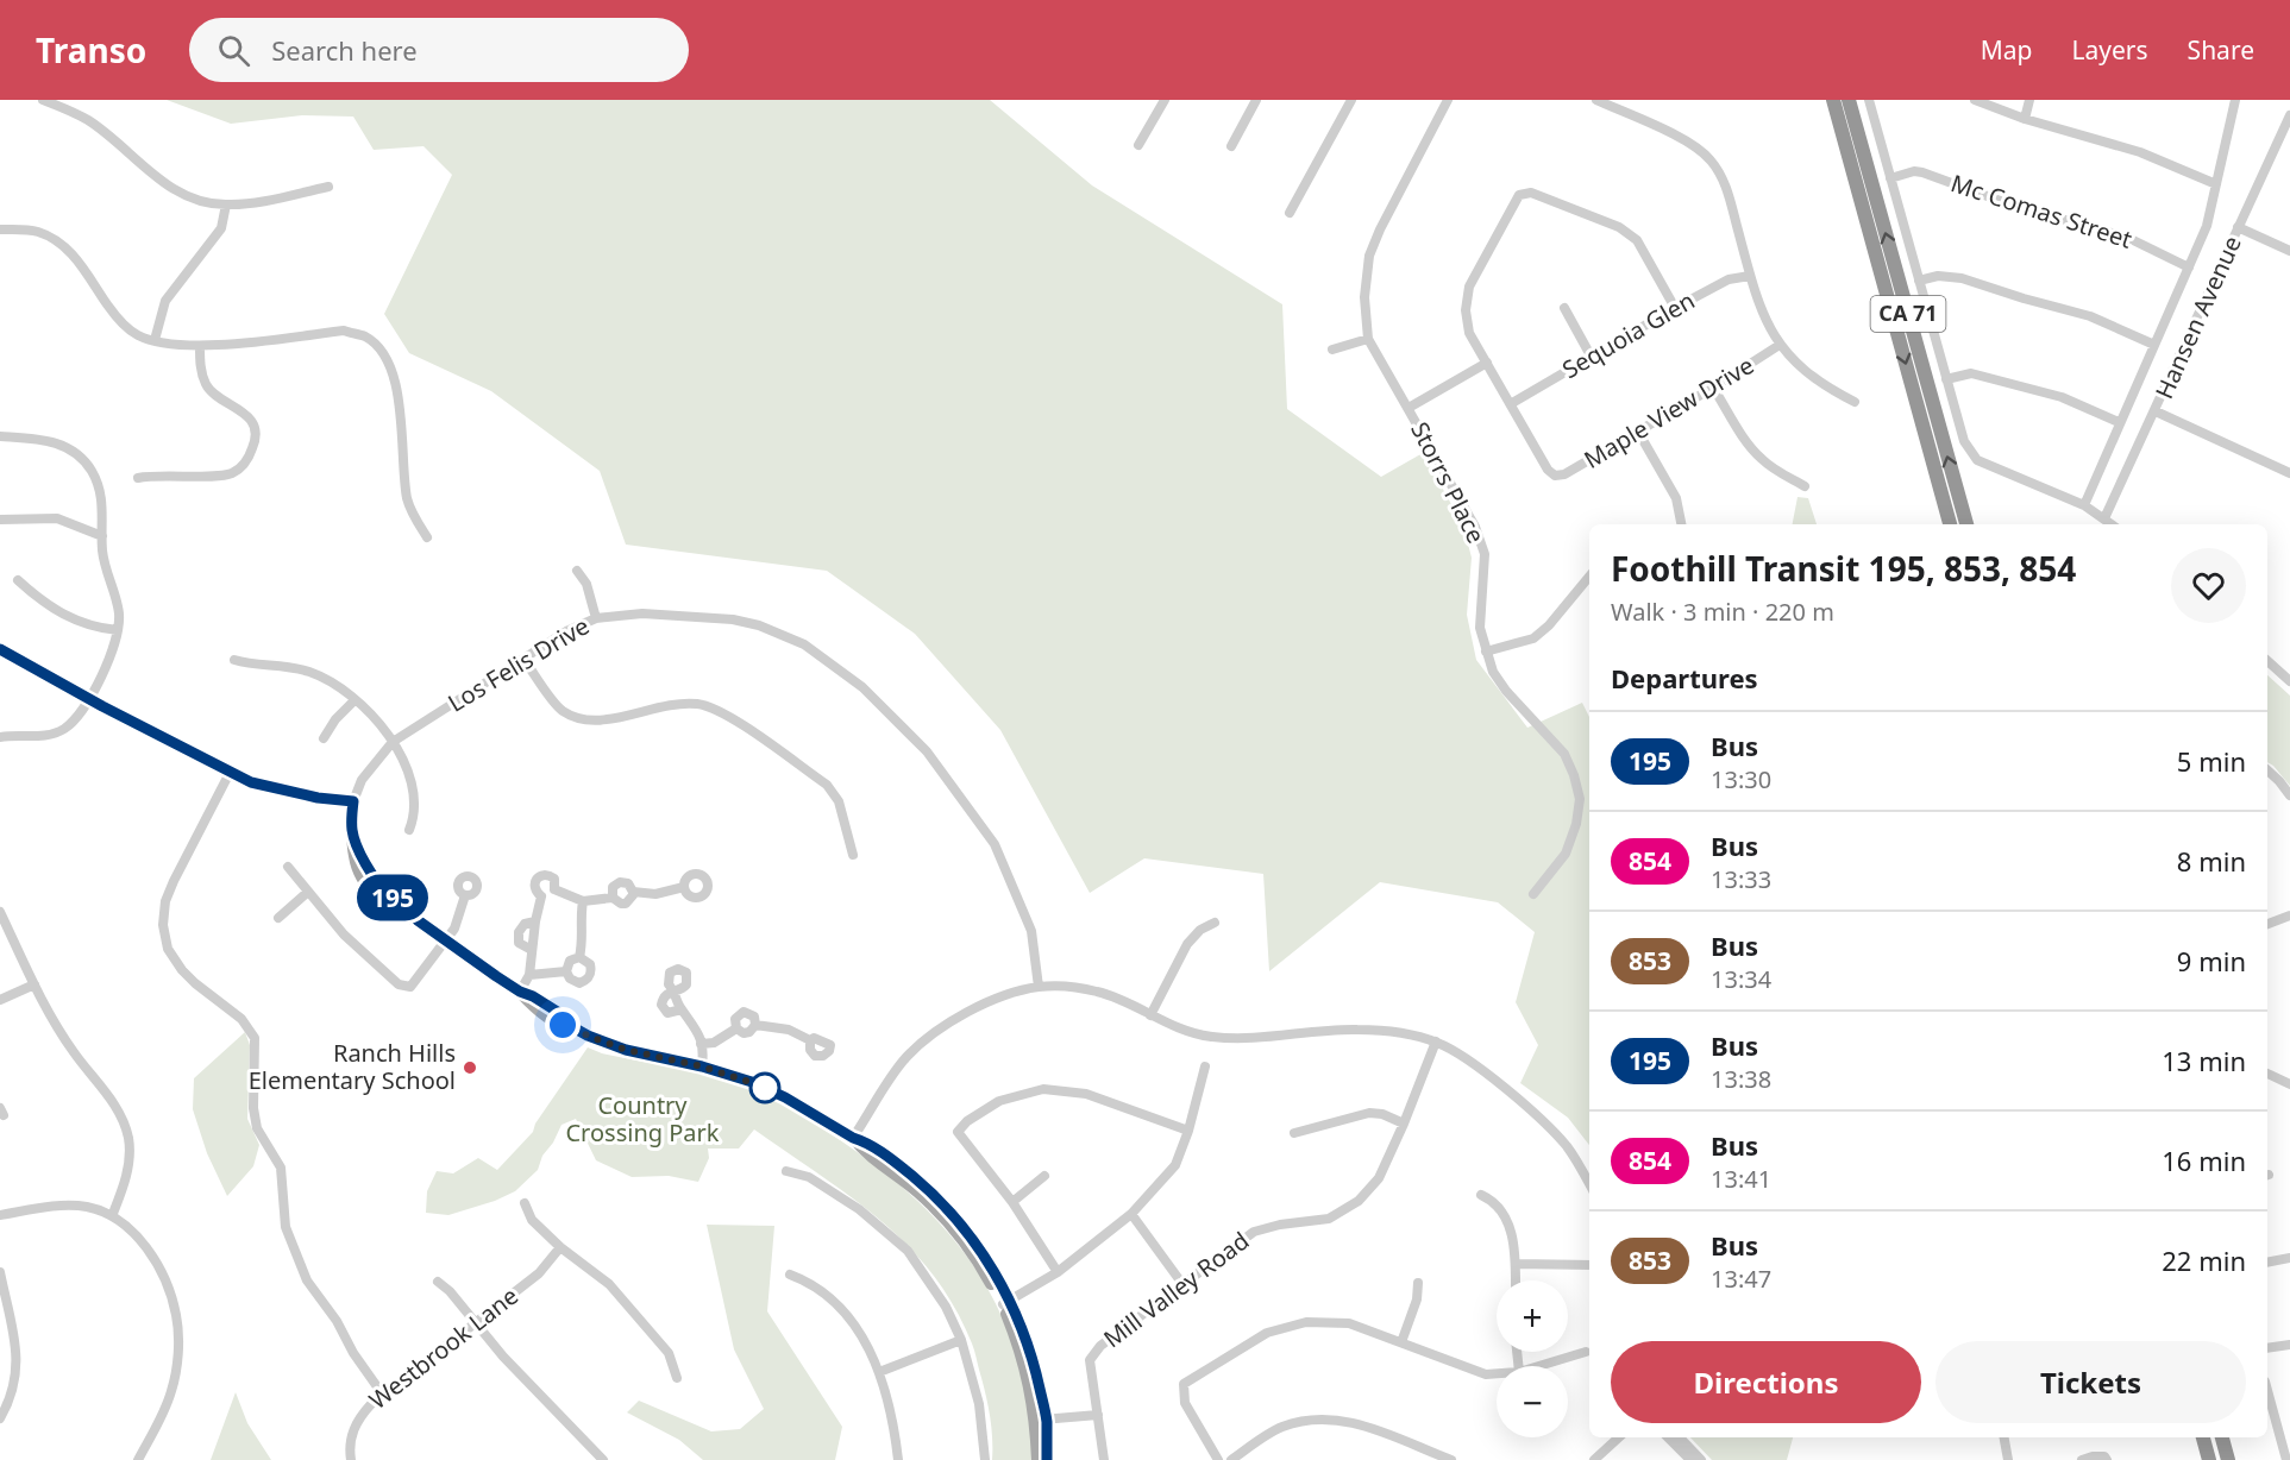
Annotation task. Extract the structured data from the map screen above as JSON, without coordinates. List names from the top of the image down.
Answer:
{
  "streets": {
    "highway": ["CA 71"],
    "street": [
      "Mc Comas Street",
      "Hansen Avenue",
      "Sequoia Glen",
      "Maple View Drive",
      "Storrs Place",
      "Los Felis Drive",
      "Mill Valley Road",
      "Westbrook Lane"
    ]
  },
  "crossings": [
    ["Sequoia Glen", "Maple View Drive"]
  ],
  "parks": ["Country Crossing Park"],
  "places": ["Ranch Hills Elementary School"],
  "lines": ["bus line 195"],
  "page": {
    "header": "Transo",
    "search": "Search here",
    "nav": ["Map", "Layers", "Share"],
    "on_map": "195",
    "heading": [
      ["Foothill Transit 195, 853, 854", "Walk · 3 min · 220 m"],
      "Departures"
    ],
    "list": [
      {
        "mark": "195",
        "name": "Bus",
        "note": "13:30",
        "value": "5 min"
      },
      {
        "mark": "854",
        "name": "Bus",
        "note": "13:33",
        "value": "8 min"
      },
      {
        "mark": "853",
        "name": "Bus",
        "note": "13:34",
        "value": "9 min"
      },
      {
        "mark": "195",
        "name": "Bus",
        "note": "13:38",
        "value": "13 min"
      },
      {
        "mark": "854",
        "name": "Bus",
        "note": "13:41",
        "value": "16 min"
      },
      {
        "mark": "853",
        "name": "Bus",
        "note": "13:47",
        "value": "22 min"
      }
    ],
    "map_buttons": ["+", "−"],
    "buttons": ["Directions", "Tickets"]
  }
}
